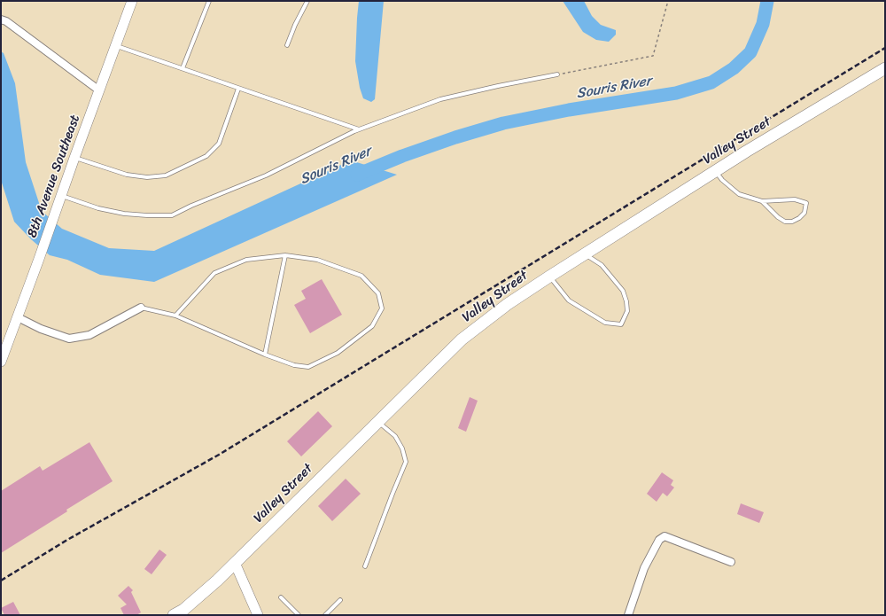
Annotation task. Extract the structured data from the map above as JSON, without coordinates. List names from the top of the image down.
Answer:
{
  "streets": {
    "main road": ["Valley Street"],
    "street": ["8th Avenue Southeast"]
  },
  "water": ["Souris River"]
}
